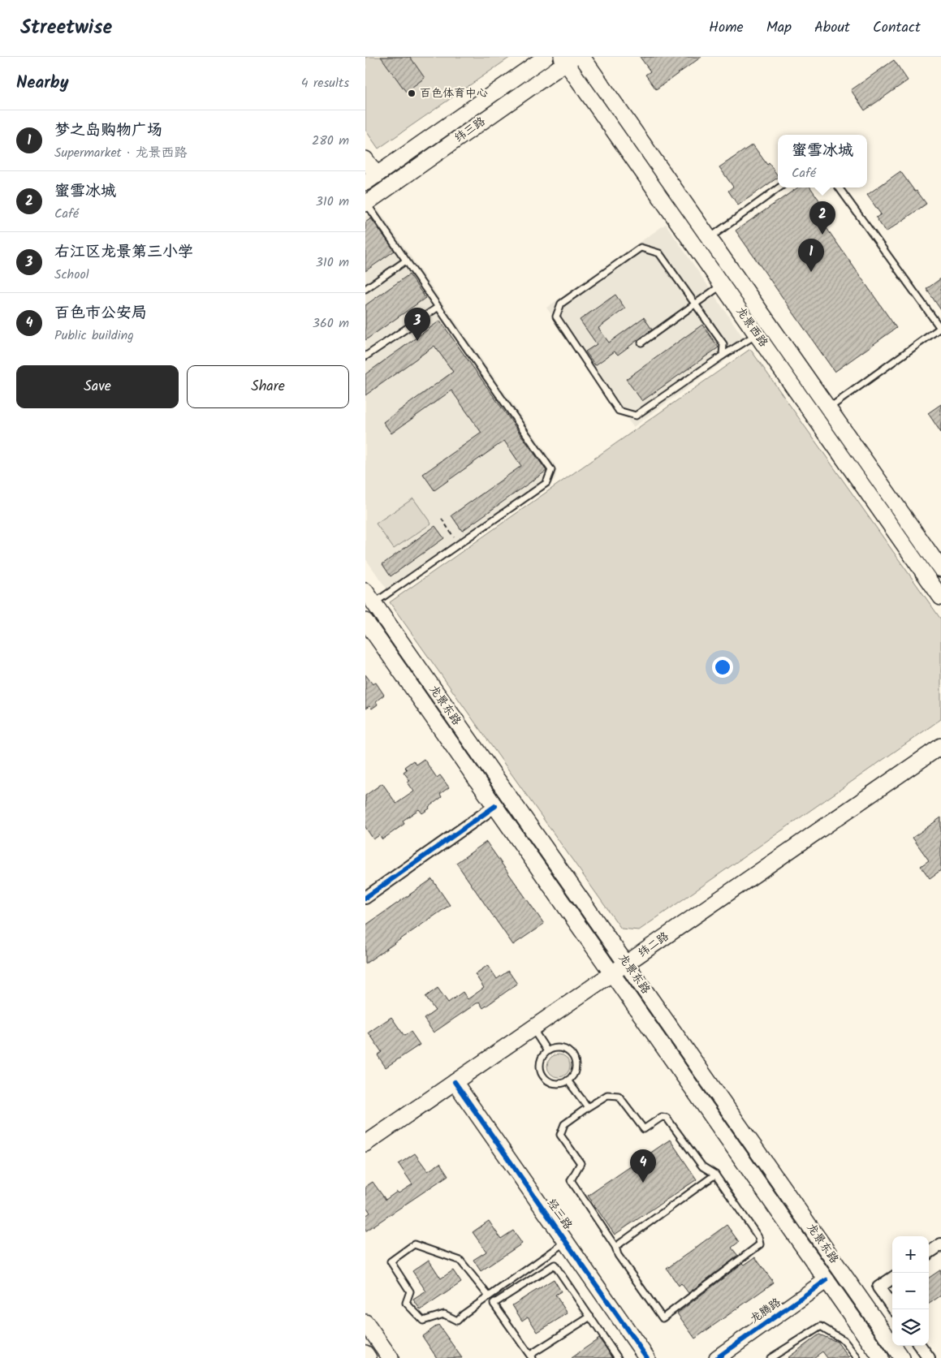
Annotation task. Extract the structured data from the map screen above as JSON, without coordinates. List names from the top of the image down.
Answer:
{
  "streets": {
    "main road": [
      "纬三路",
      "龙景西路",
      "龙景东路",
      "纬二路",
      "经三路",
      "龙腾路"
    ]
  },
  "crossings": [
    ["纬三路", "龙景西路"],
    ["龙景东路", "纬二路"],
    ["龙景东路", "龙腾路"],
    ["纬二路", "经三路"]
  ],
  "places": ["百色体育中心"],
  "page": {
    "header": "Streetwise",
    "nav": [
      "Home",
      "Map",
      "About",
      "Contact"
    ],
    "heading": ["Nearby", "4 results"],
    "list": [
      {
        "mark": "1",
        "name": "梦之岛购物广场",
        "note": "Supermarket · 龙景西路",
        "value": "280 m"
      },
      {
        "mark": "2",
        "name": "蜜雪冰城",
        "note": "Café",
        "value": "310 m"
      },
      {
        "mark": "3",
        "name": "右江区龙景第三小学",
        "note": "School",
        "value": "310 m"
      },
      {
        "mark": "4",
        "name": "百色市公安局",
        "note": "Public building",
        "value": "360 m"
      }
    ],
    "popup": ["蜜雪冰城", "Café"],
    "pins": [
      "2",
      "1",
      "3",
      "4"
    ],
    "buttons": ["Save", "Share"],
    "map_buttons": ["+", "−"]
  }
}
